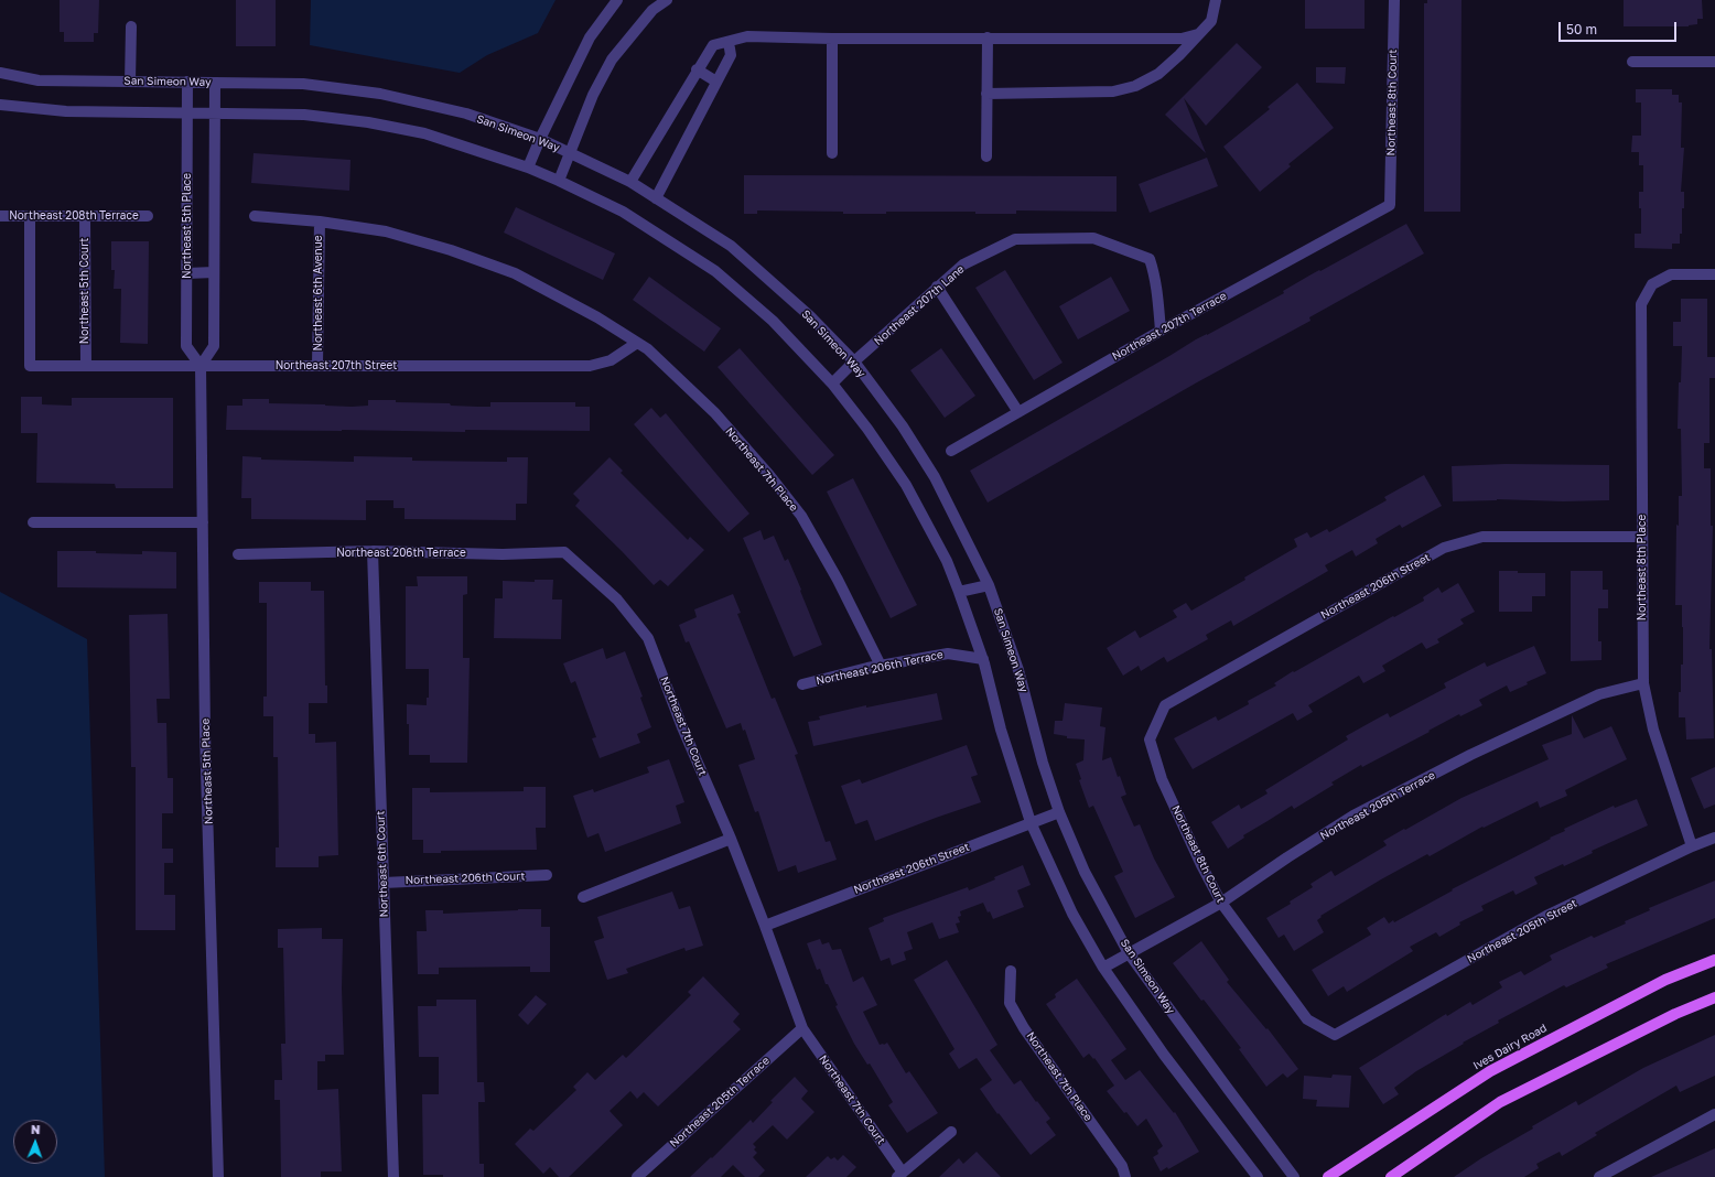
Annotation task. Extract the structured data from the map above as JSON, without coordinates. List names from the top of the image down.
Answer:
{
  "streets": {
    "main road": ["Ives Dairy Road"],
    "street": [
      "San Simeon Way",
      "Northeast 8th Court",
      "Northeast 208th Terrace",
      "Northeast 5th Place",
      "Northeast 5th Court",
      "Northeast 6th Avenue",
      "Northeast 207th Lane",
      "Northeast 207th Terrace",
      "Northeast 207th Street",
      "Northeast 7th Place",
      "Northeast 206th Terrace",
      "Northeast 8th Place",
      "Northeast 206th Street",
      "Northeast 7th Court",
      "Northeast 205th Terrace",
      "Northeast 6th Court",
      "Northeast 206th Court",
      "Northeast 205th Street"
    ]
  },
  "crossings": [
    ["San Simeon Way", "Northeast 5th Place"],
    ["San Simeon Way", "Northeast 207th Lane"],
    ["San Simeon Way", "Northeast 206th Street"],
    ["San Simeon Way", "Northeast 205th Terrace"],
    ["Northeast 8th Court", "Northeast 207th Terrace"],
    ["Northeast 8th Court", "Northeast 206th Street"],
    ["Northeast 8th Court", "Northeast 205th Terrace"],
    ["Northeast 8th Court", "Northeast 205th Street"],
    ["Northeast 208th Terrace", "Northeast 5th Court"],
    ["Northeast 208th Terrace", "Northeast 207th Street"],
    ["Northeast 5th Place", "Northeast 207th Street"],
    ["Northeast 5th Court", "Northeast 207th Street"],
    ["Northeast 6th Avenue", "Northeast 207th Street"],
    ["Northeast 207th Lane", "Northeast 207th Terrace"],
    ["Northeast 207th Street", "Northeast 7th Place"],
    ["Northeast 7th Place", "Northeast 206th Terrace"],
    ["Northeast 206th Terrace", "Northeast 7th Court"],
    ["Northeast 206th Terrace", "Northeast 6th Court"],
    ["Northeast 8th Place", "Northeast 206th Street"],
    ["Northeast 8th Place", "Northeast 205th Terrace"],
    ["Northeast 8th Place", "Northeast 205th Street"],
    ["Northeast 206th Street", "Northeast 7th Court"],
    ["Northeast 7th Court", "Northeast 205th Terrace"],
    ["Northeast 6th Court", "Northeast 206th Court"]
  ],
  "scale_bar": "50 m",
  "north": "top"
}
